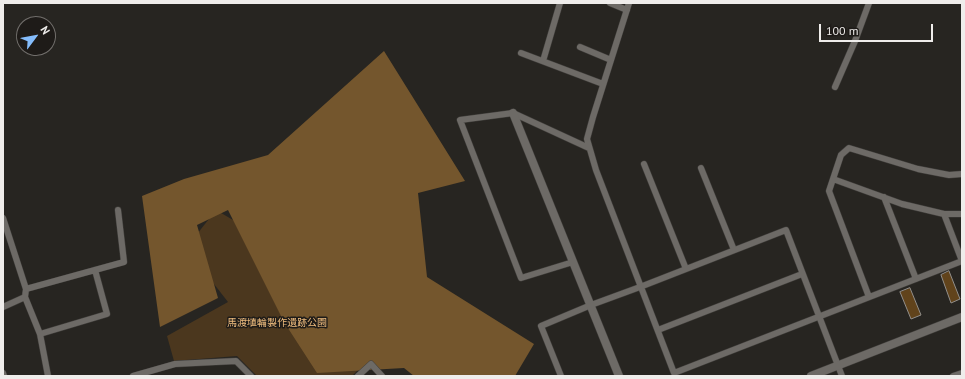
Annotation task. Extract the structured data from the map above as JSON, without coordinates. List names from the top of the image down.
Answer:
{
  "parks": ["馬渡埴輪製作遺跡公園"],
  "scale_bar": "100 m",
  "north": "top right"
}
